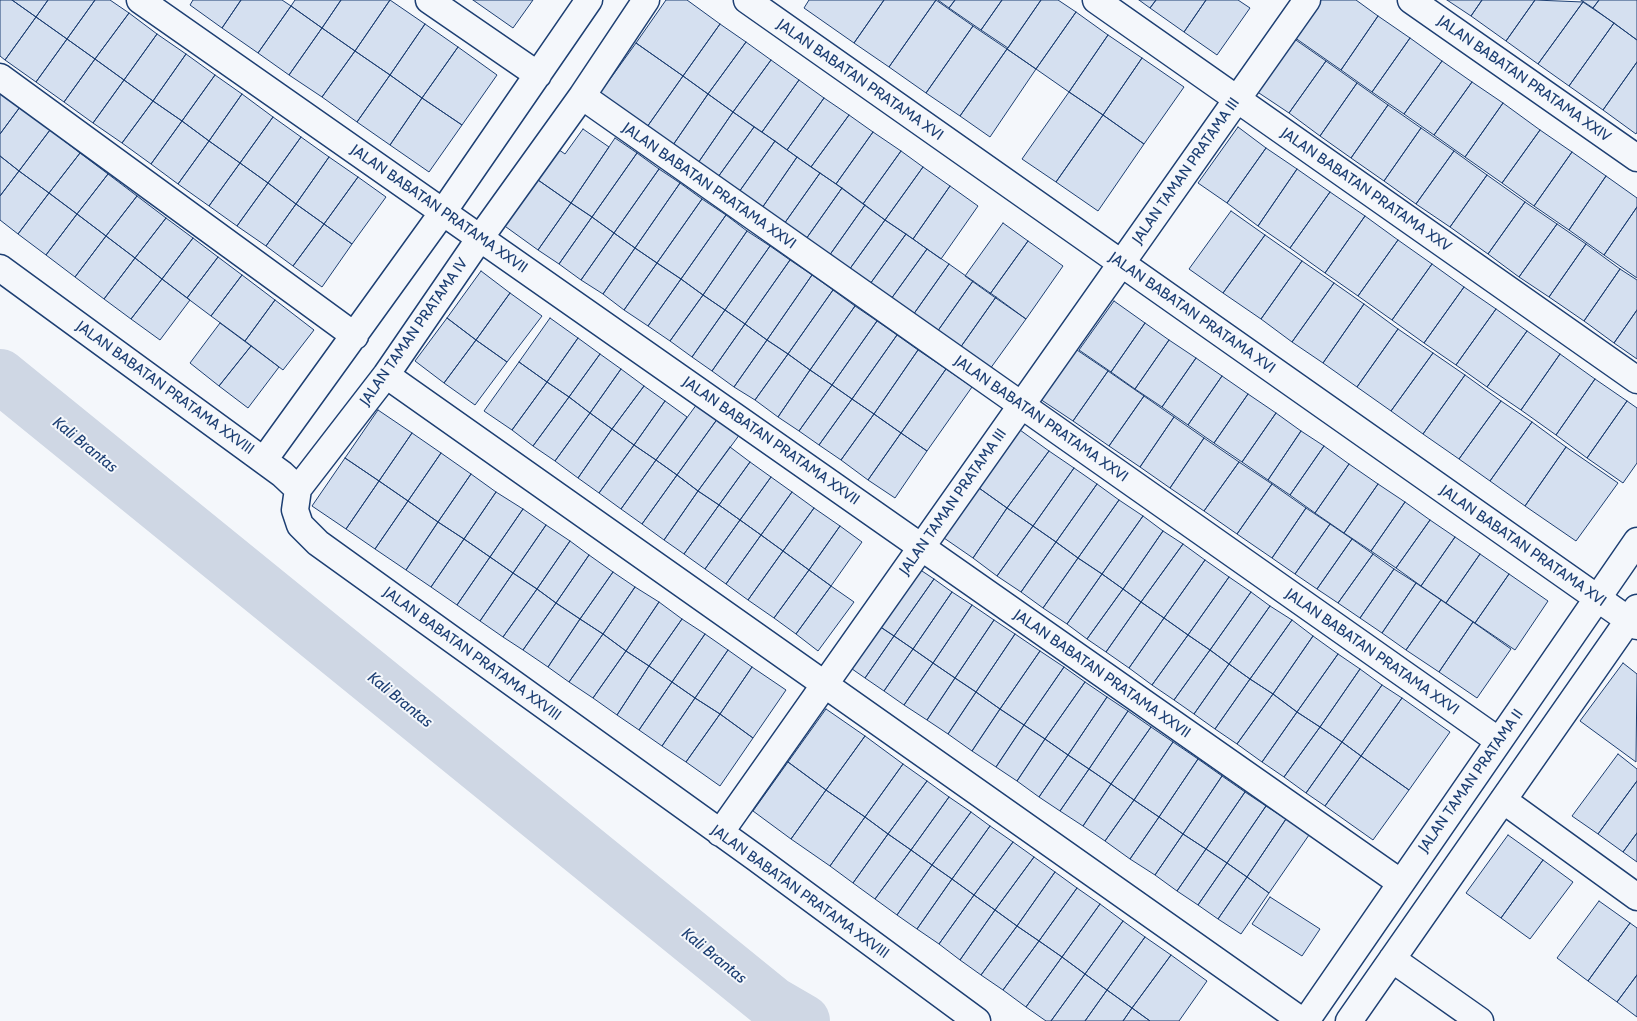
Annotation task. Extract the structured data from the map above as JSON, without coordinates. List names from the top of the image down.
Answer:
{
  "streets": {
    "street": [
      "JALAN BABATAN PRATAMA XXIV",
      "JALAN BABATAN PRATAMA XVI",
      "JALAN TAMAN PRATAMA III",
      "JALAN BABATAN PRATAMA XXVI",
      "JALAN BABATAN PRATAMA XXV",
      "JALAN BABATAN PRATAMA XXVII",
      "JALAN TAMAN PRATAMA IV",
      "JALAN BABATAN PRATAMA XXVIII",
      "JALAN TAMAN PRATAMA II"
    ]
  },
  "crossings": [
    ["JALAN BABATAN PRATAMA XVI", "JALAN TAMAN PRATAMA III"],
    ["JALAN BABATAN PRATAMA XVI", "JALAN TAMAN PRATAMA II"],
    ["JALAN TAMAN PRATAMA III", "JALAN BABATAN PRATAMA XXVI"],
    ["JALAN TAMAN PRATAMA III", "JALAN BABATAN PRATAMA XXV"],
    ["JALAN TAMAN PRATAMA III", "JALAN BABATAN PRATAMA XXVII"],
    ["JALAN TAMAN PRATAMA III", "JALAN BABATAN PRATAMA XXVIII"],
    ["JALAN BABATAN PRATAMA XXVI", "JALAN TAMAN PRATAMA IV"],
    ["JALAN BABATAN PRATAMA XXVI", "JALAN TAMAN PRATAMA II"],
    ["JALAN BABATAN PRATAMA XXVII", "JALAN TAMAN PRATAMA IV"],
    ["JALAN BABATAN PRATAMA XXVII", "JALAN TAMAN PRATAMA II"],
    ["JALAN TAMAN PRATAMA IV", "JALAN BABATAN PRATAMA XXVIII"]
  ],
  "water": ["Kali Brantas"]
}
